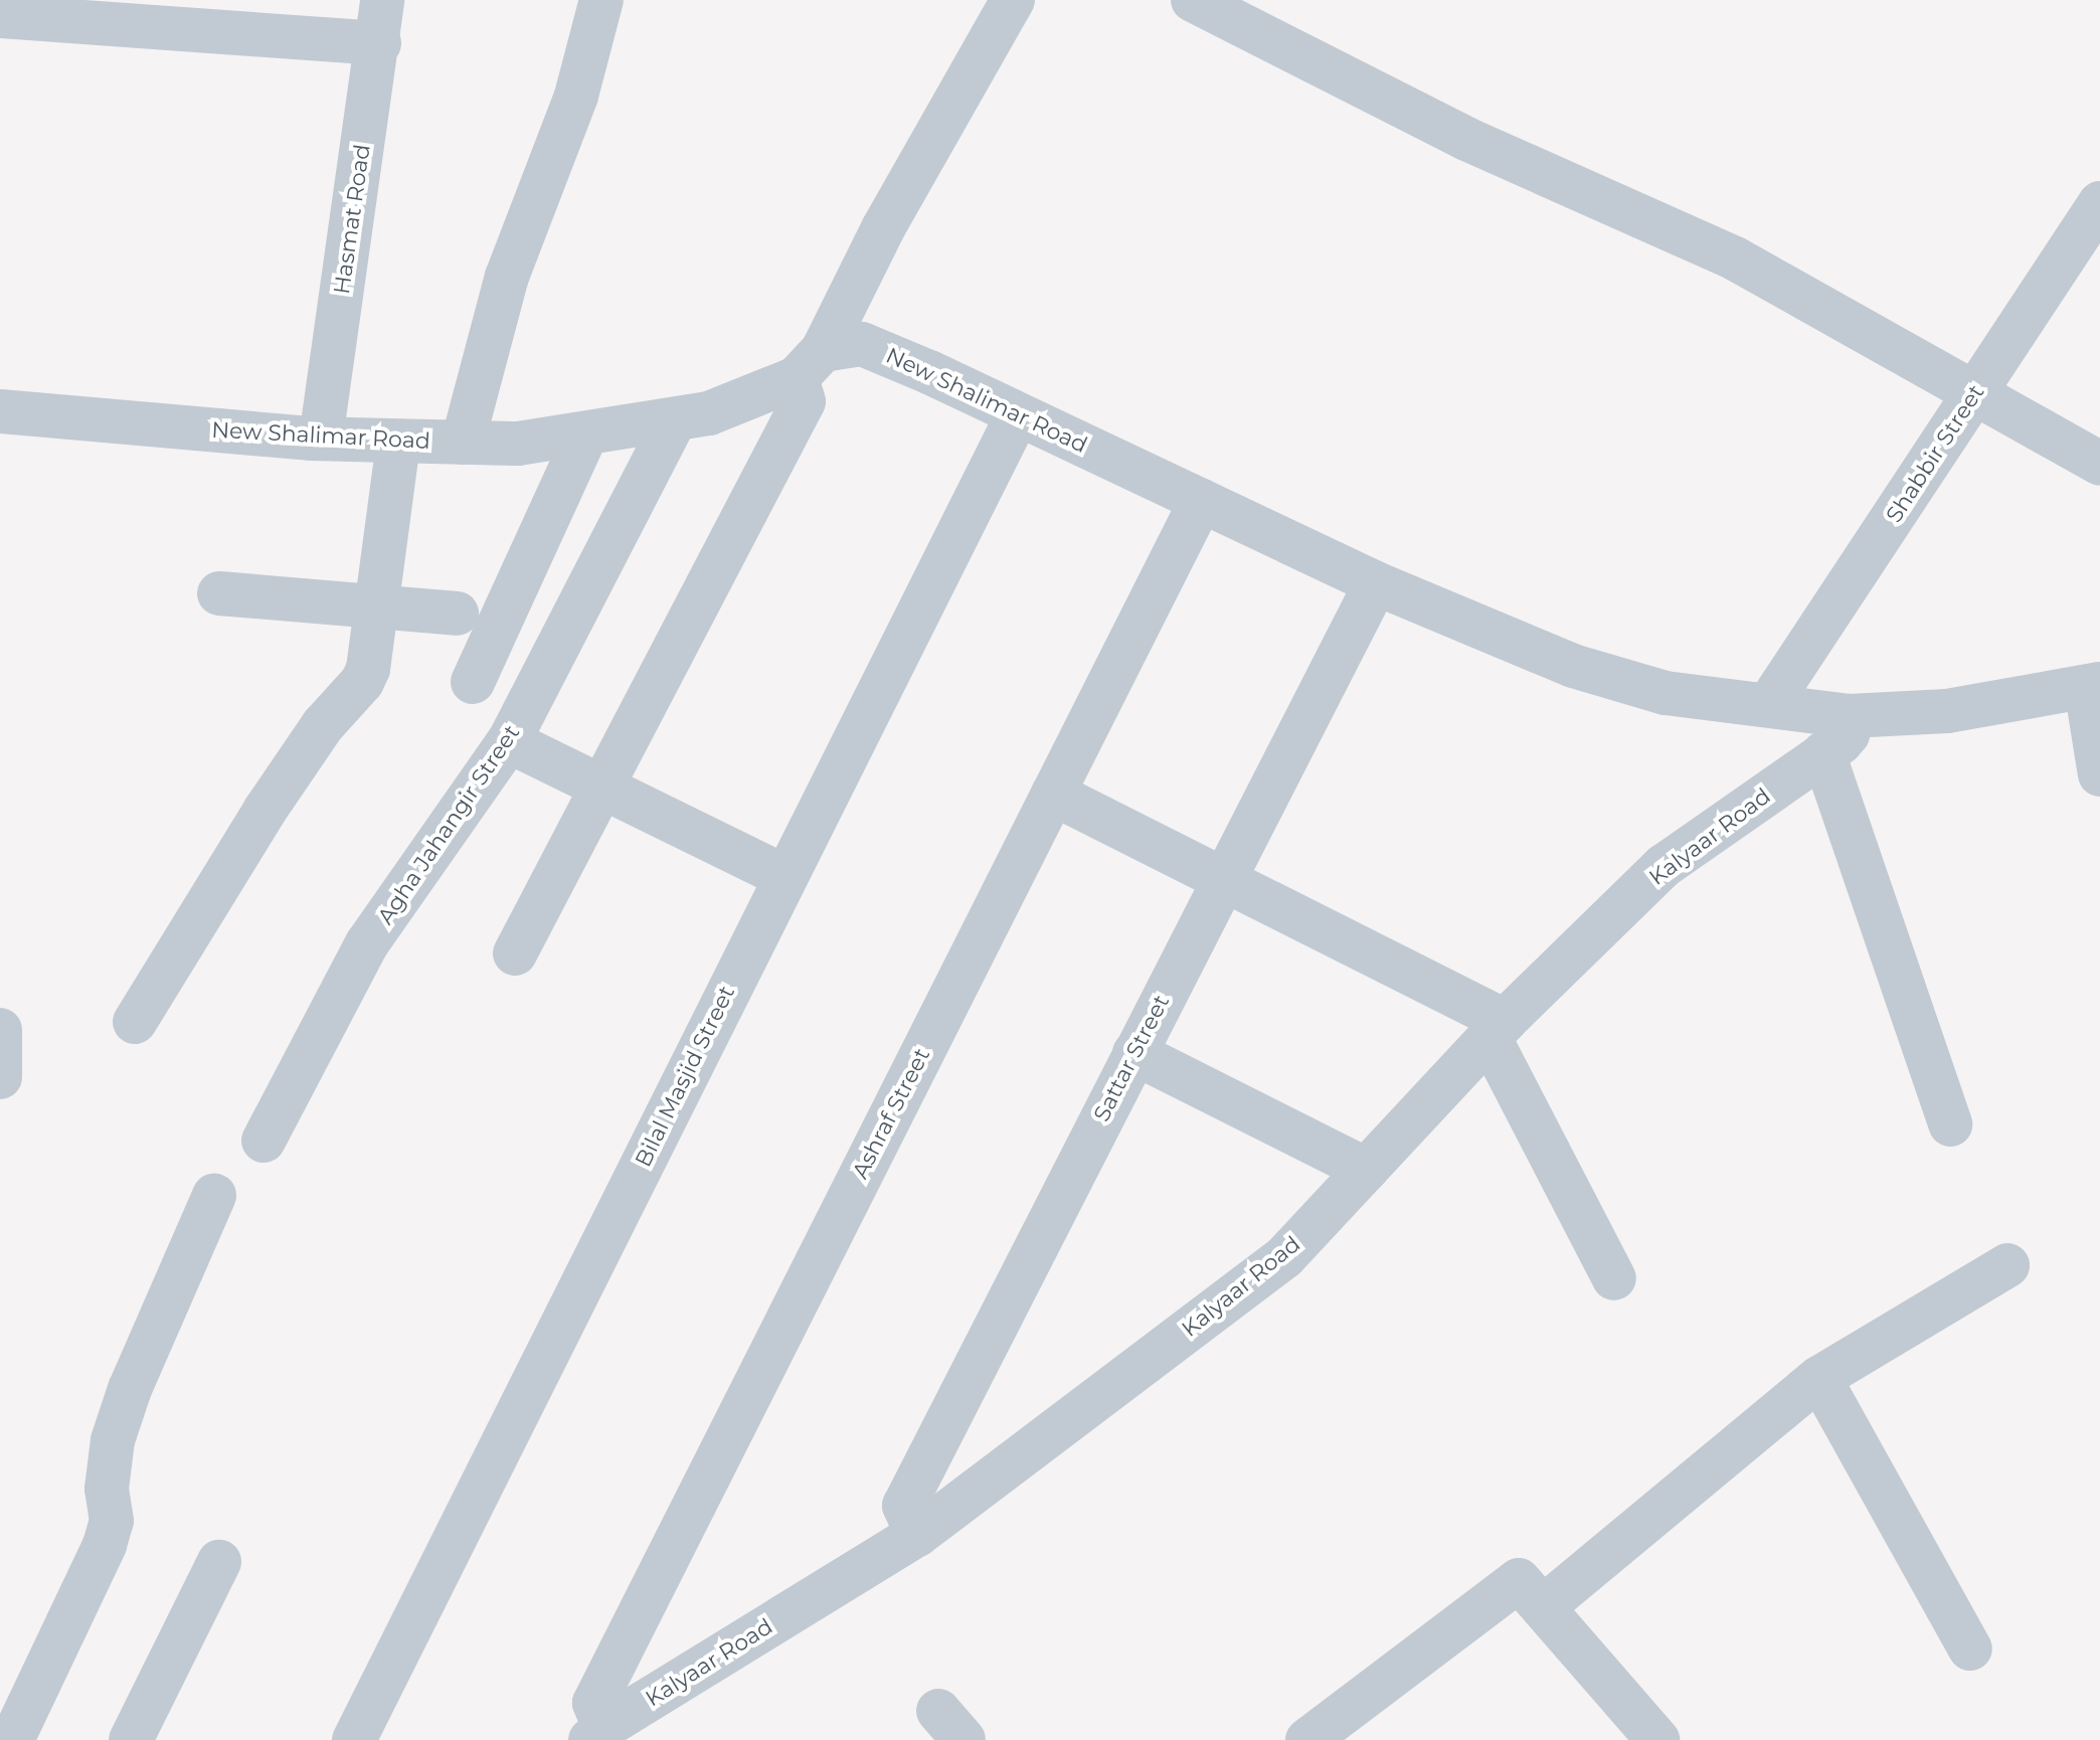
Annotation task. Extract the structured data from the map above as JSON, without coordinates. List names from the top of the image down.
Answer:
{
  "streets": {
    "street": [
      "Hasmat Road",
      "New Shalimar Road",
      "Shabbir Street",
      "Agha Jahangir Street",
      "Kalyaar Road",
      "Sattar Street",
      "Bilal Masjid Street",
      "Ashraf Street"
    ]
  },
  "crossings": [
    ["Hasmat Road", "New Shalimar Road"],
    ["New Shalimar Road", "Shabbir Street"],
    ["New Shalimar Road", "Agha Jahangir Street"],
    ["New Shalimar Road", "Kalyaar Road"],
    ["New Shalimar Road", "Sattar Street"],
    ["New Shalimar Road", "Bilal Masjid Street"],
    ["New Shalimar Road", "Ashraf Street"],
    ["Kalyaar Road", "Sattar Street"],
    ["Kalyaar Road", "Ashraf Street"]
  ]
}
